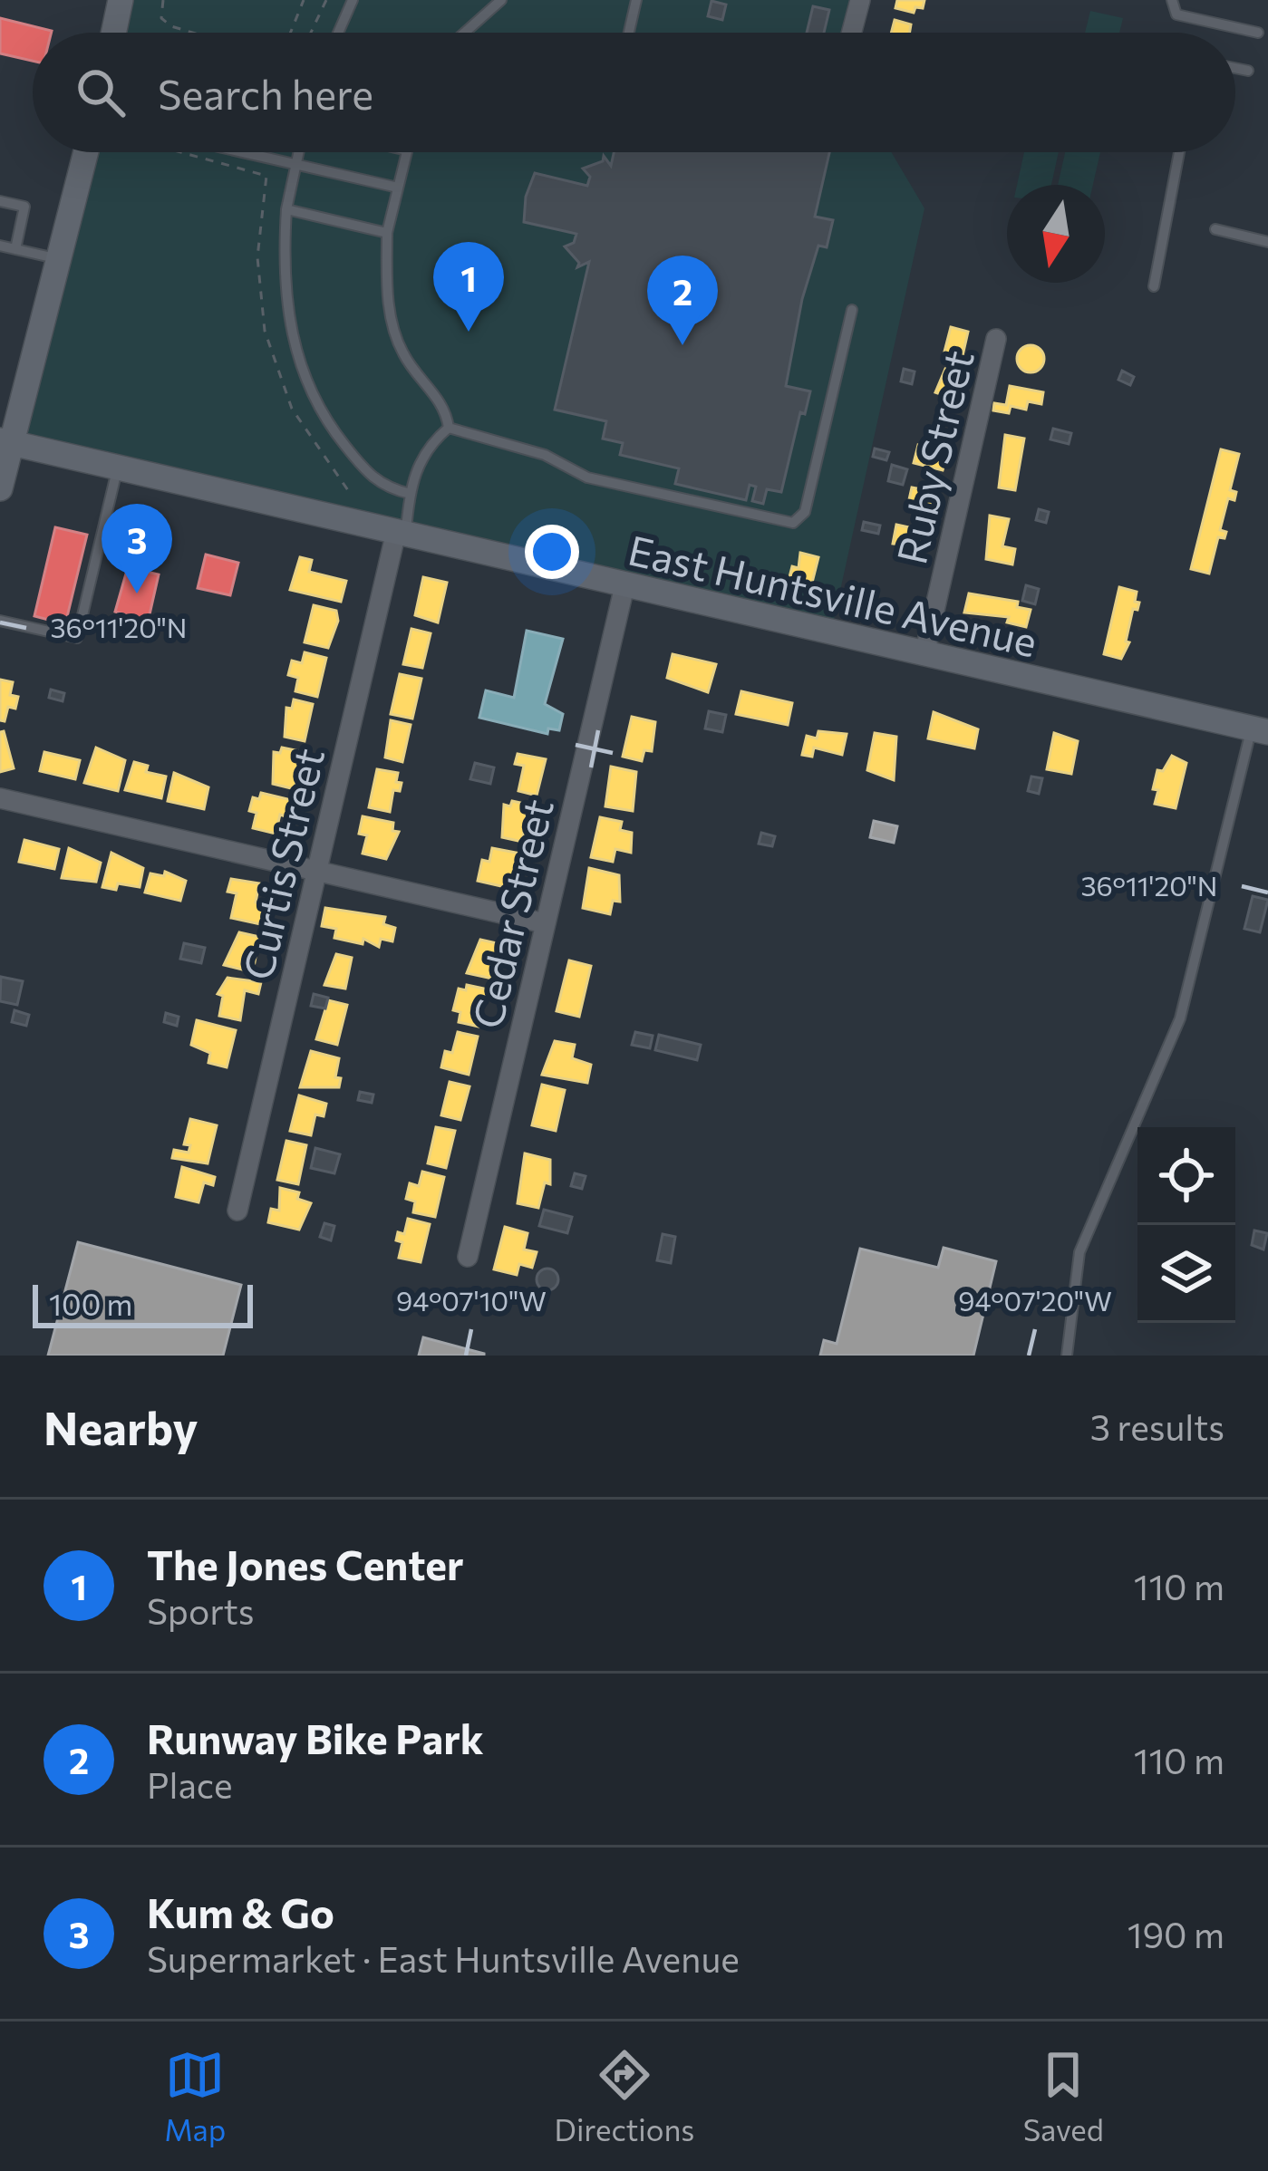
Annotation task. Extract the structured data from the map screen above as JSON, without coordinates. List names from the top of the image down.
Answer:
{
  "streets": {
    "main road": ["East Huntsville Avenue"],
    "street": ["Ruby Street", "Curtis Street", "Cedar Street"]
  },
  "crossings": [
    ["Ruby Street", "East Huntsville Avenue"],
    ["East Huntsville Avenue", "Curtis Street"],
    ["East Huntsville Avenue", "Cedar Street"]
  ],
  "scale_bar": "100 m",
  "north": "bottom",
  "page": {
    "search": "Search here",
    "pins": ["1", "2", "3"],
    "scale": "100 m",
    "heading": ["Nearby", "3 results"],
    "list": [
      {
        "mark": "1",
        "name": "The Jones Center",
        "note": "Sports",
        "value": "110 m"
      },
      {
        "mark": "2",
        "name": "Runway Bike Park",
        "note": "Place",
        "value": "110 m"
      },
      {
        "mark": "3",
        "name": "Kum & Go",
        "note": "Supermarket · East Huntsville Avenue",
        "value": "190 m"
      }
    ],
    "nav": ["Map", "Directions", "Saved"]
  },
  "coordinates": ["36°11'20\"N", "94°07'10\"W", "94°07'20\"W"]
}
